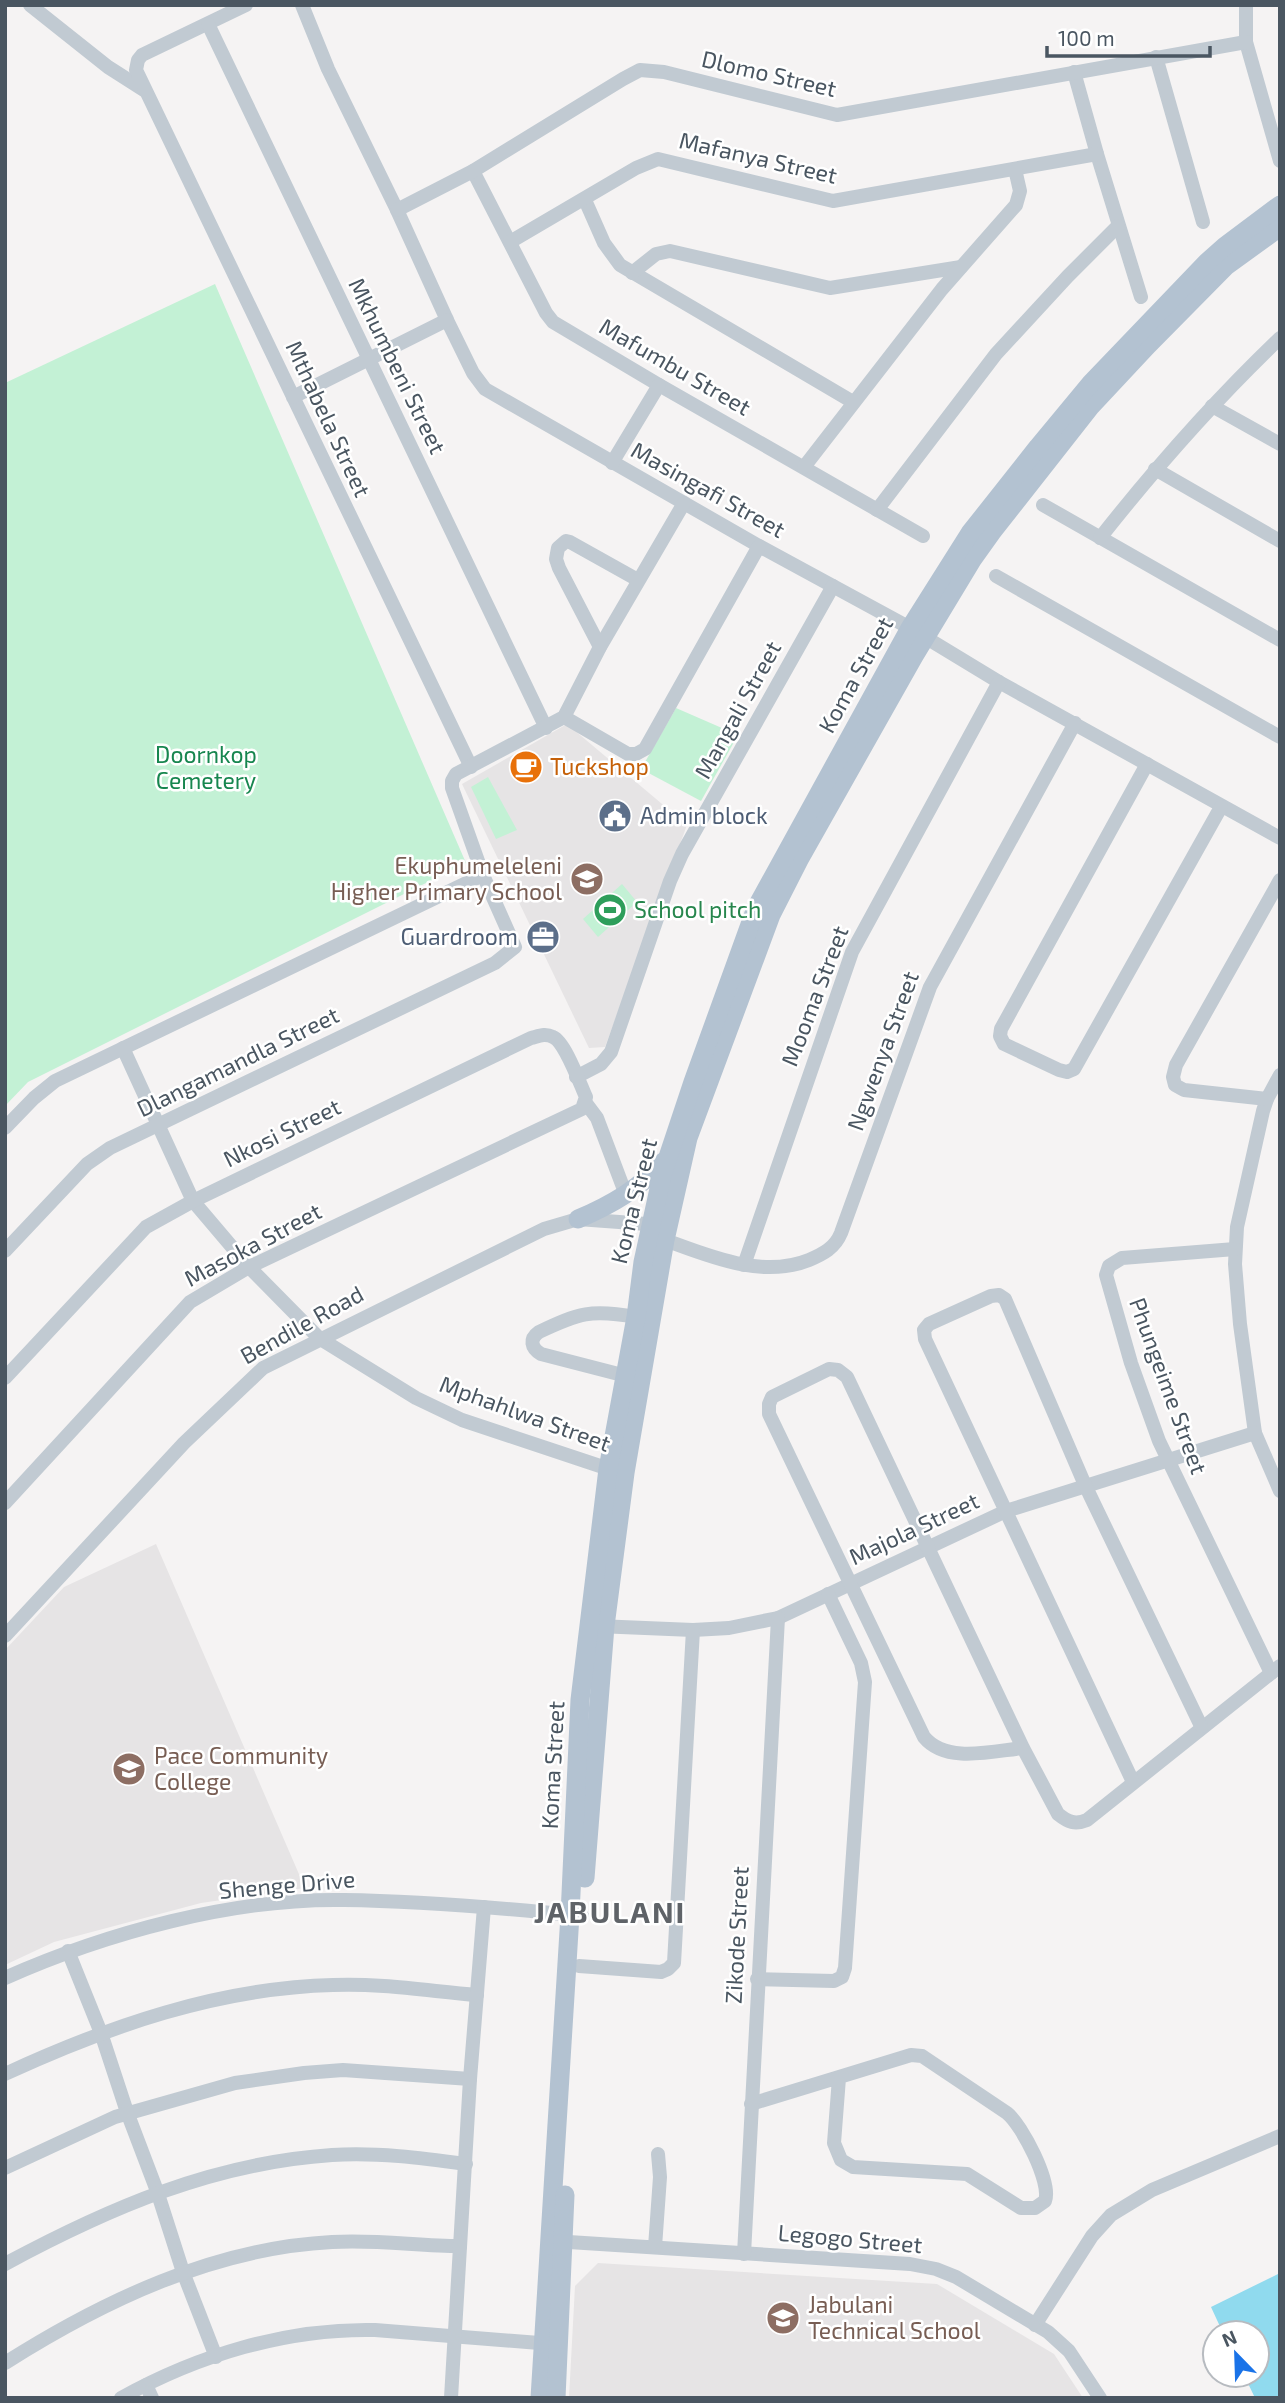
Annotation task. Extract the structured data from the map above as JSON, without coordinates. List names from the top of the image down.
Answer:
{
  "streets": {
    "main road": ["Koma Street"],
    "street": [
      "Dlomo Street",
      "Mafanya Street",
      "Mkhumbeni Street",
      "Mafumbu Street",
      "Mthabela Street",
      "Masingafi Street",
      "Mangali Street",
      "Mooma Street",
      "Ngwenya Street",
      "Dlangamandla Street",
      "Nkosi Street",
      "Masoka Street",
      "Bendile Road",
      "Phungeime Street",
      "Mphahlwa Street",
      "Majola Street",
      "Shenge Drive",
      "Zikode Street",
      "Legogo Street"
    ]
  },
  "crossings": [
    ["Dlomo Street", "Mafumbu Street"],
    ["Dlomo Street", "Masingafi Street"],
    ["Mafanya Street", "Mafumbu Street"],
    ["Mkhumbeni Street", "Mthabela Street"],
    ["Masingafi Street", "Koma Street"],
    ["Masingafi Street", "Mangali Street"],
    ["Masingafi Street", "Mooma Street"],
    ["Masingafi Street", "Ngwenya Street"],
    ["Koma Street", "Ngwenya Street"],
    ["Koma Street", "Bendile Road"],
    ["Koma Street", "Mphahlwa Street"],
    ["Koma Street", "Majola Street"],
    ["Koma Street", "Shenge Drive"],
    ["Koma Street", "Legogo Street"],
    ["Mangali Street", "Nkosi Street"],
    ["Mooma Street", "Ngwenya Street"],
    ["Ngwenya Street", "Bendile Road"],
    ["Dlangamandla Street", "Mphahlwa Street"],
    ["Nkosi Street", "Masoka Street"],
    ["Nkosi Street", "Mphahlwa Street"],
    ["Masoka Street", "Mphahlwa Street"],
    ["Bendile Road", "Mphahlwa Street"],
    ["Phungeime Street", "Majola Street"],
    ["Majola Street", "Zikode Street"],
    ["Zikode Street", "Legogo Street"]
  ],
  "districts": ["JABULANI"],
  "parks": ["Doornkop Cemetery"],
  "places": {
    "cafe": ["Tuckshop"],
    "public building": ["Admin block"],
    "school or university": ["Ekuphumeleleni Higher Primary School", "Pace Community College", "Jabulani Technical School"],
    "sports": ["School pitch"],
    "office": ["Guardroom"]
  },
  "scale_bar": "100 m",
  "north": "top left"
}
